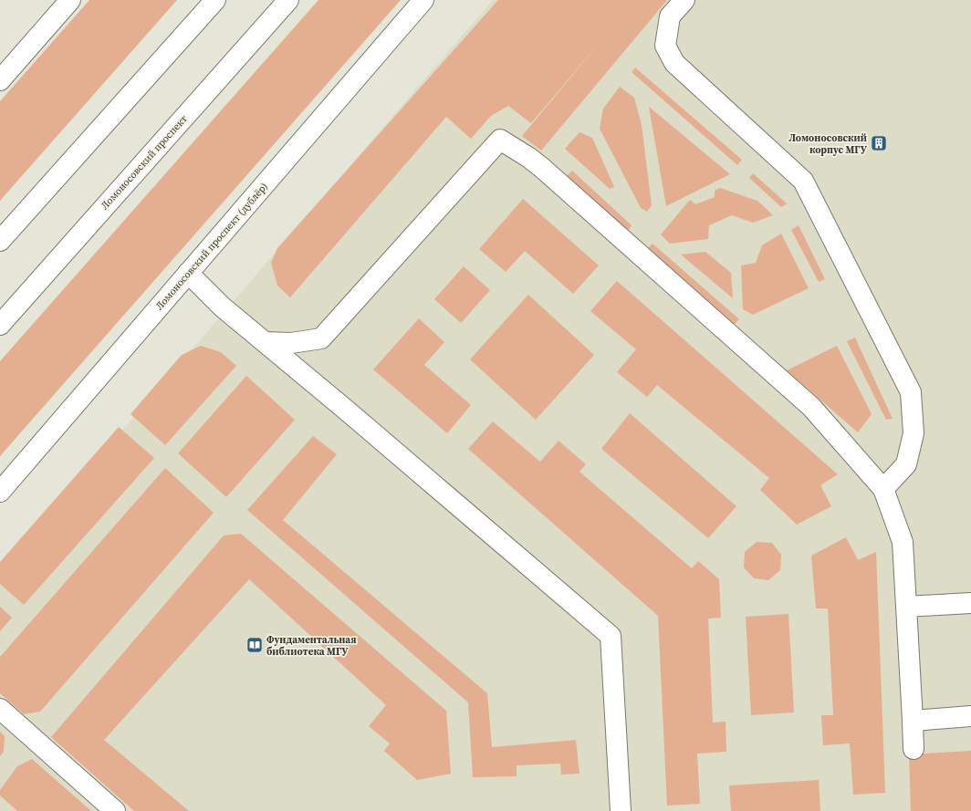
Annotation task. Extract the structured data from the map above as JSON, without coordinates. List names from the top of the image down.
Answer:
{
  "streets": {
    "street": ["Ломоносовский проспект", "Ломоносовский проспект (дублёр)"]
  },
  "places": {
    "building": ["Ломоносовский корпус МГУ"],
    "library": ["Фундаментальная библиотека МГУ"]
  }
}
